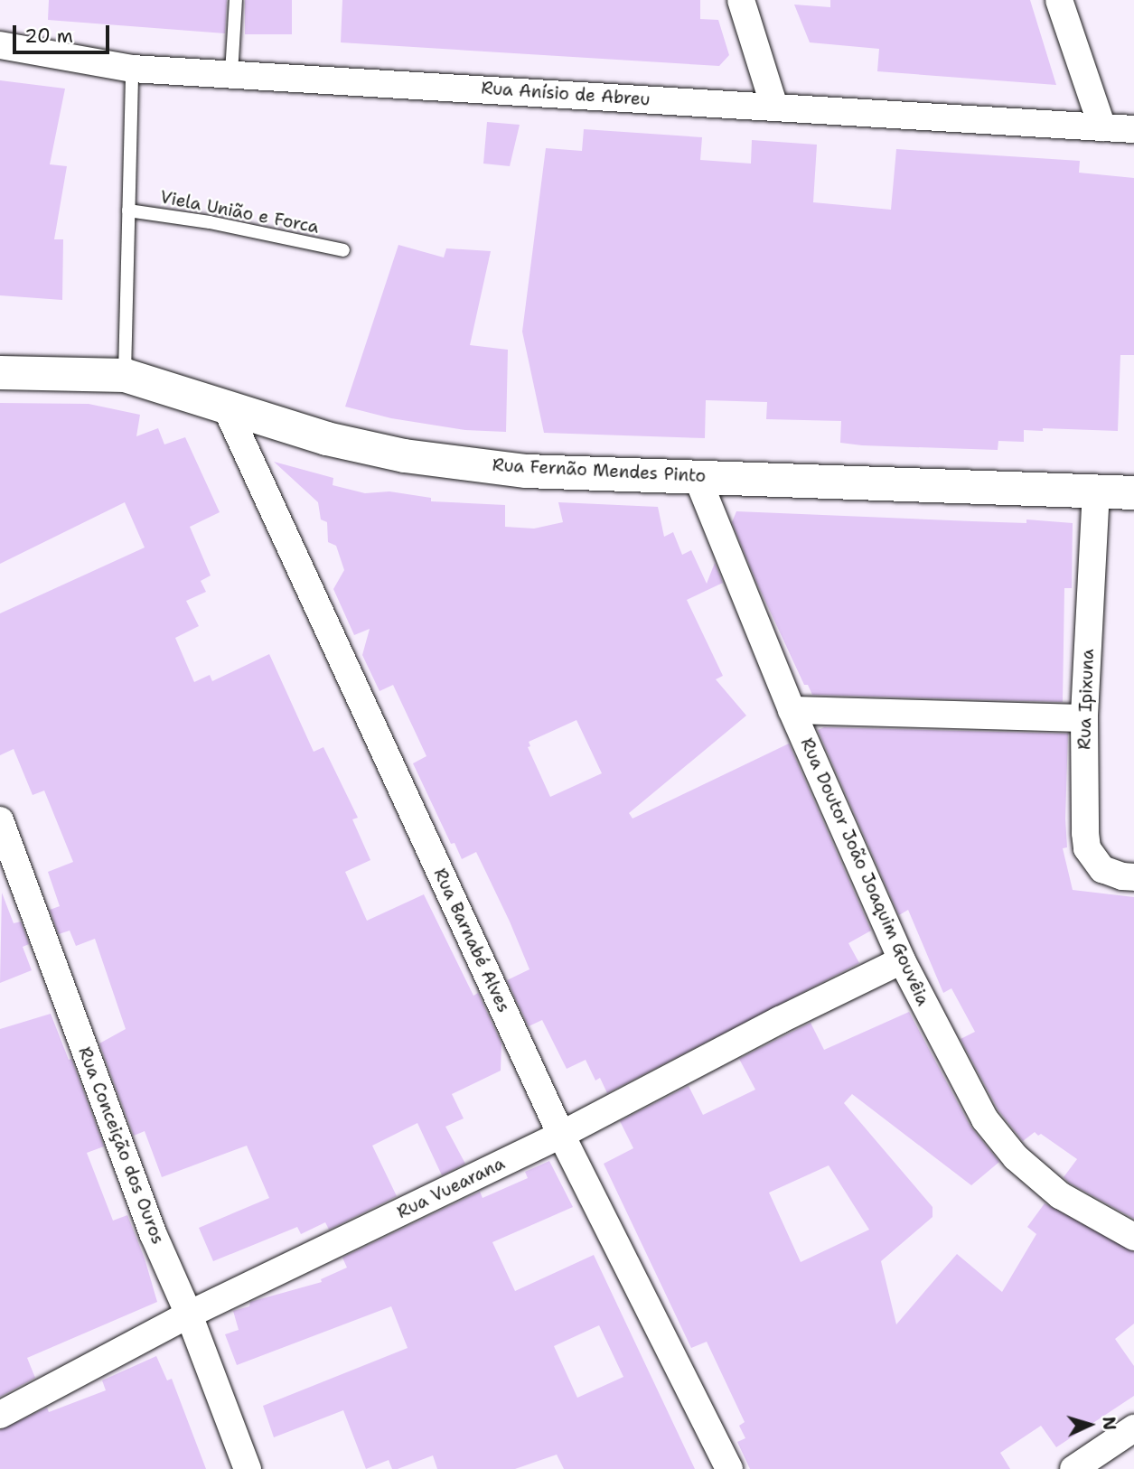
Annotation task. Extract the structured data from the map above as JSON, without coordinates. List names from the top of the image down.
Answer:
{
  "streets": {
    "street": [
      "Rua Anísio de Abreu",
      "Rua Fernão Mendes Pinto",
      "Rua Ipixuna",
      "Rua Doutor João Joaquim Gouvêia",
      "Rua Barnabé Alves",
      "Rua Conceição dos Ouros",
      "Rua Vuearana"
    ],
    "lane": ["Viela União e Forca"]
  },
  "crossings": [
    ["Rua Fernão Mendes Pinto", "Rua Ipixuna"],
    ["Rua Fernão Mendes Pinto", "Rua Doutor João Joaquim Gouvêia"],
    ["Rua Fernão Mendes Pinto", "Rua Barnabé Alves"],
    ["Rua Doutor João Joaquim Gouvêia", "Rua Vuearana"],
    ["Rua Barnabé Alves", "Rua Vuearana"],
    ["Rua Conceição dos Ouros", "Rua Vuearana"]
  ],
  "scale_bar": "20 m",
  "north": "right"
}
